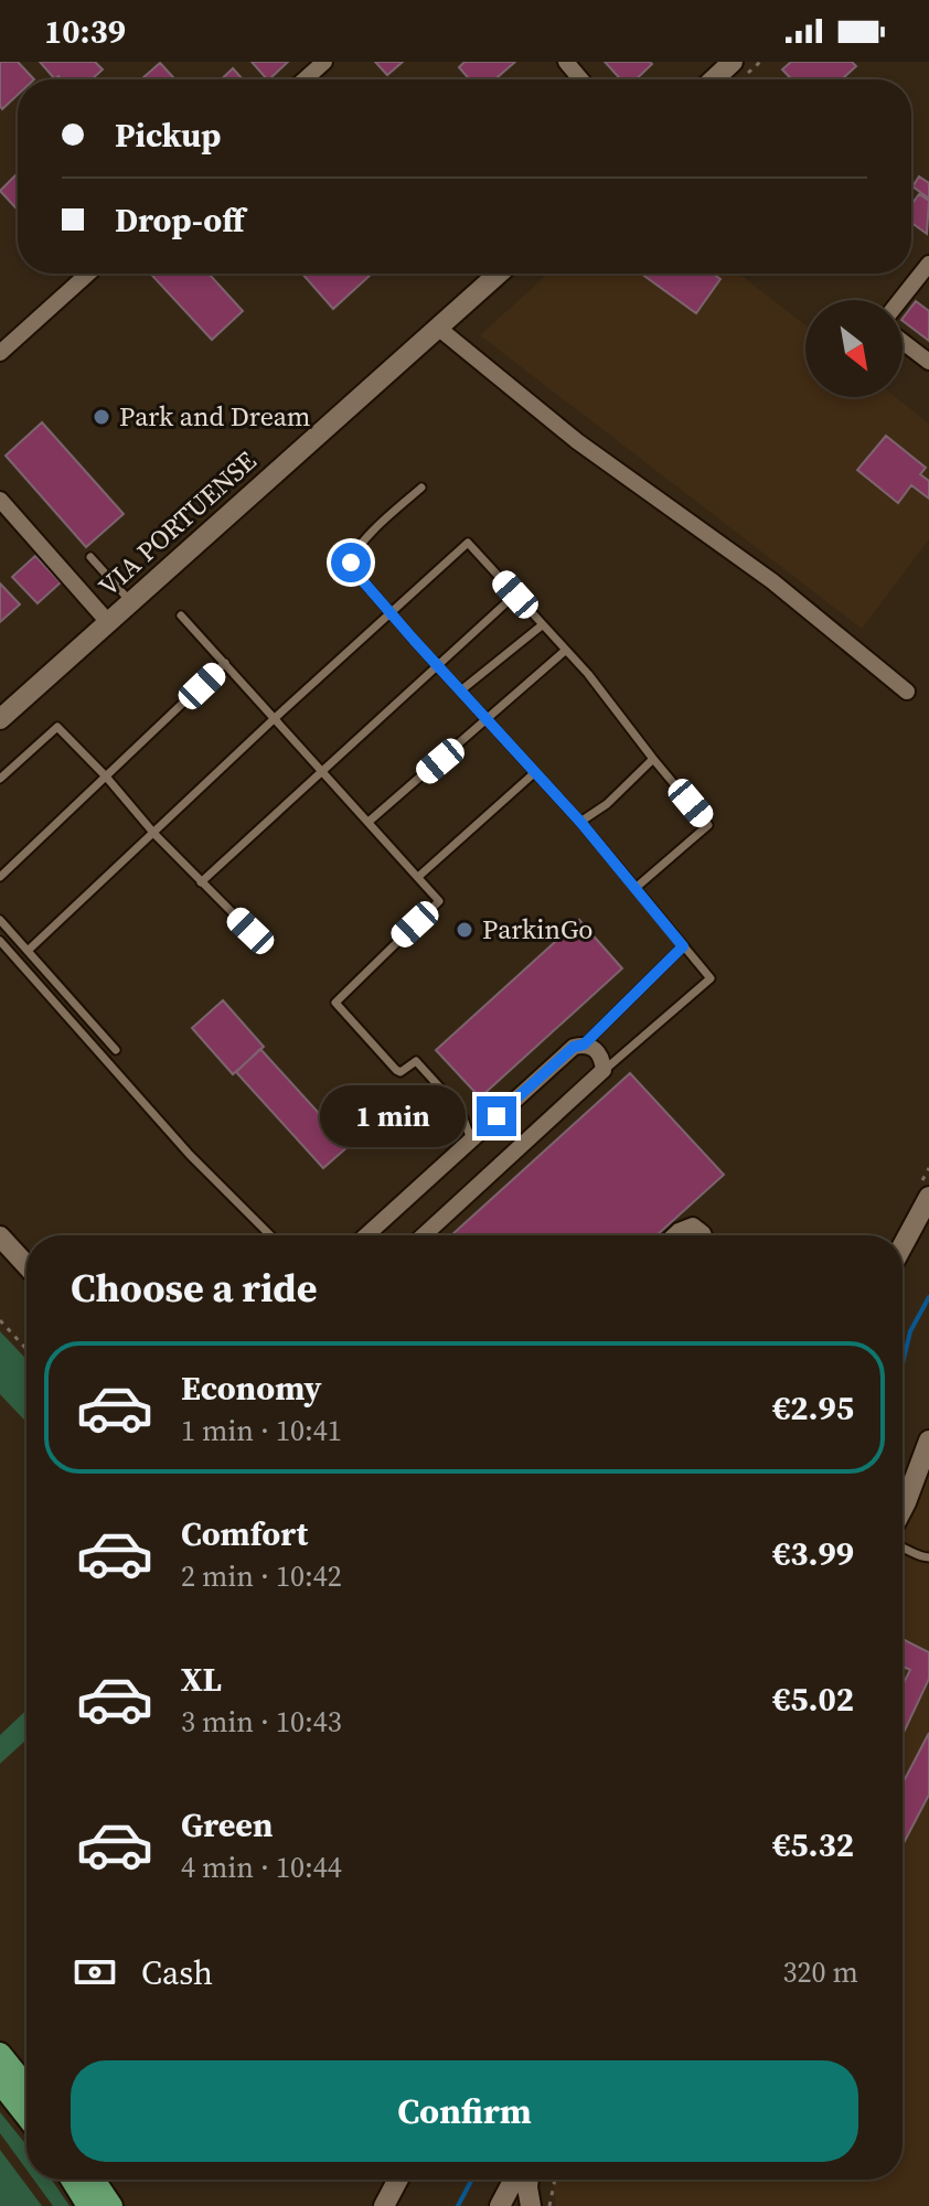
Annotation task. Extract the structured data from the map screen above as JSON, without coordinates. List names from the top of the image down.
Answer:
{
  "streets": {
    "street": ["VIA PORTUENSE"]
  },
  "places": ["Park and Dream", "ParkinGo"],
  "north": "bottom right",
  "page": {
    "status": "10:39",
    "banner": ["Pickup", "Drop-off"],
    "bubble": "1 min",
    "heading": "Choose a ride",
    "list": [
      {
        "name": "Economy",
        "note": "1 min · 10:41",
        "value": "€2.95"
      },
      {
        "name": "Comfort",
        "note": "2 min · 10:42",
        "value": "€3.99"
      },
      {
        "name": "XL",
        "note": "3 min · 10:43",
        "value": "€5.02"
      },
      {
        "name": "Green",
        "note": "4 min · 10:44",
        "value": "€5.32"
      }
    ],
    "pay": ["Cash", "320 m"],
    "buttons": "Confirm"
  }
}
